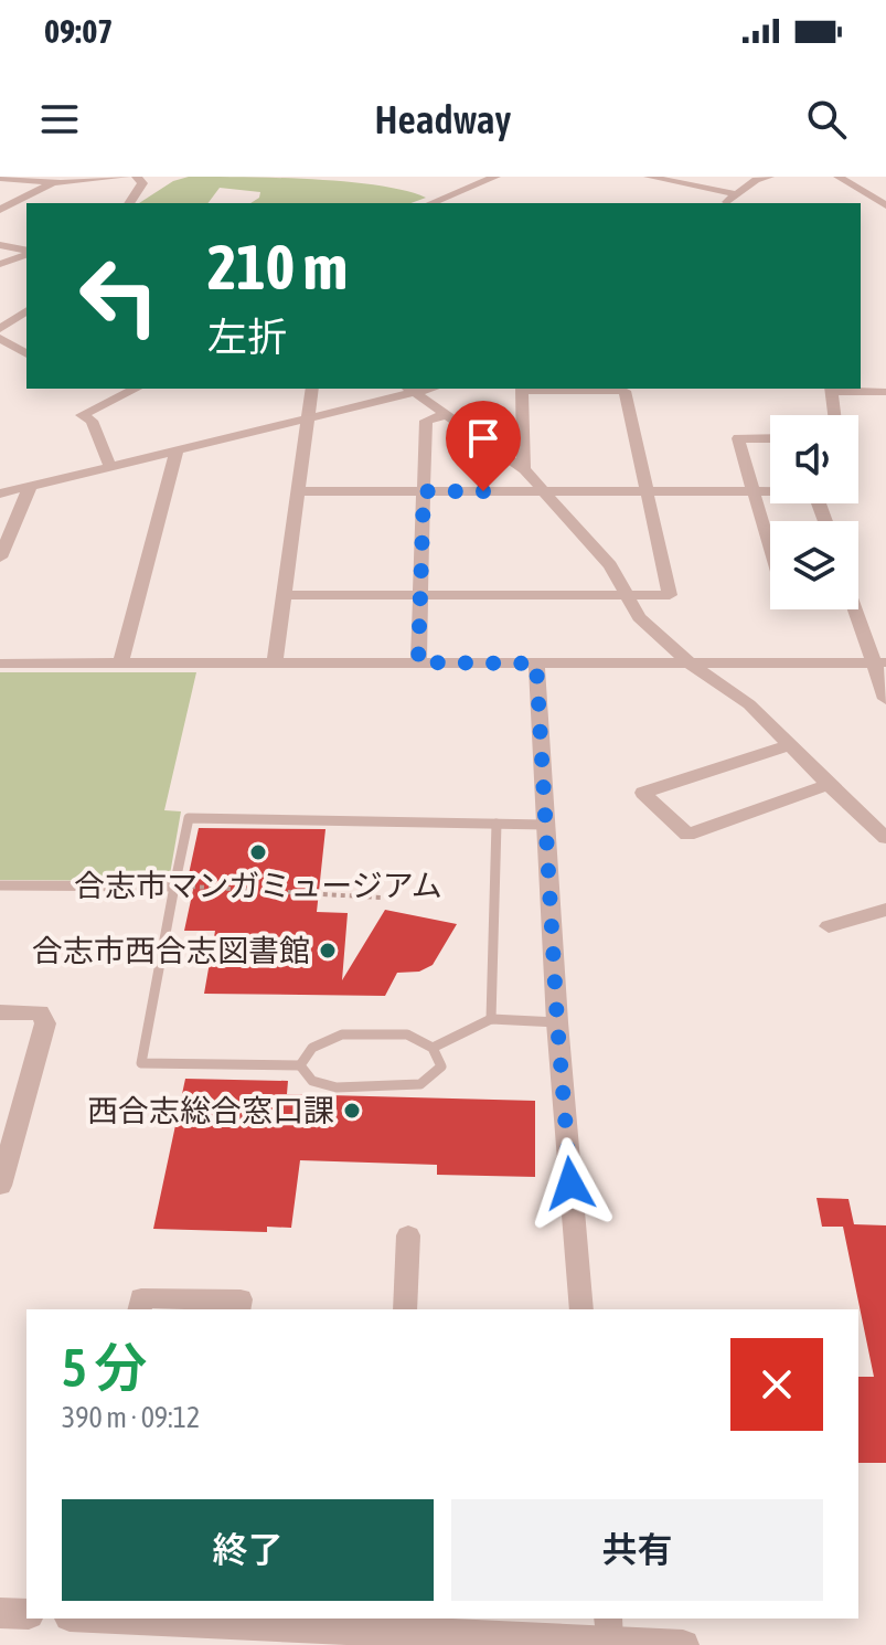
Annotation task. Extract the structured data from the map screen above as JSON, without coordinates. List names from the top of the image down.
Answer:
{
  "places": ["合志市マンガミュージアム", "合志市西合志図書館", "西合志総合窓口課"],
  "page": {
    "status": "09:07",
    "header": "Headway",
    "turn": ["210 m", "左折"],
    "heading": ["5 分", "390 m · 09:12"],
    "buttons": ["終了", "共有"]
  }
}
